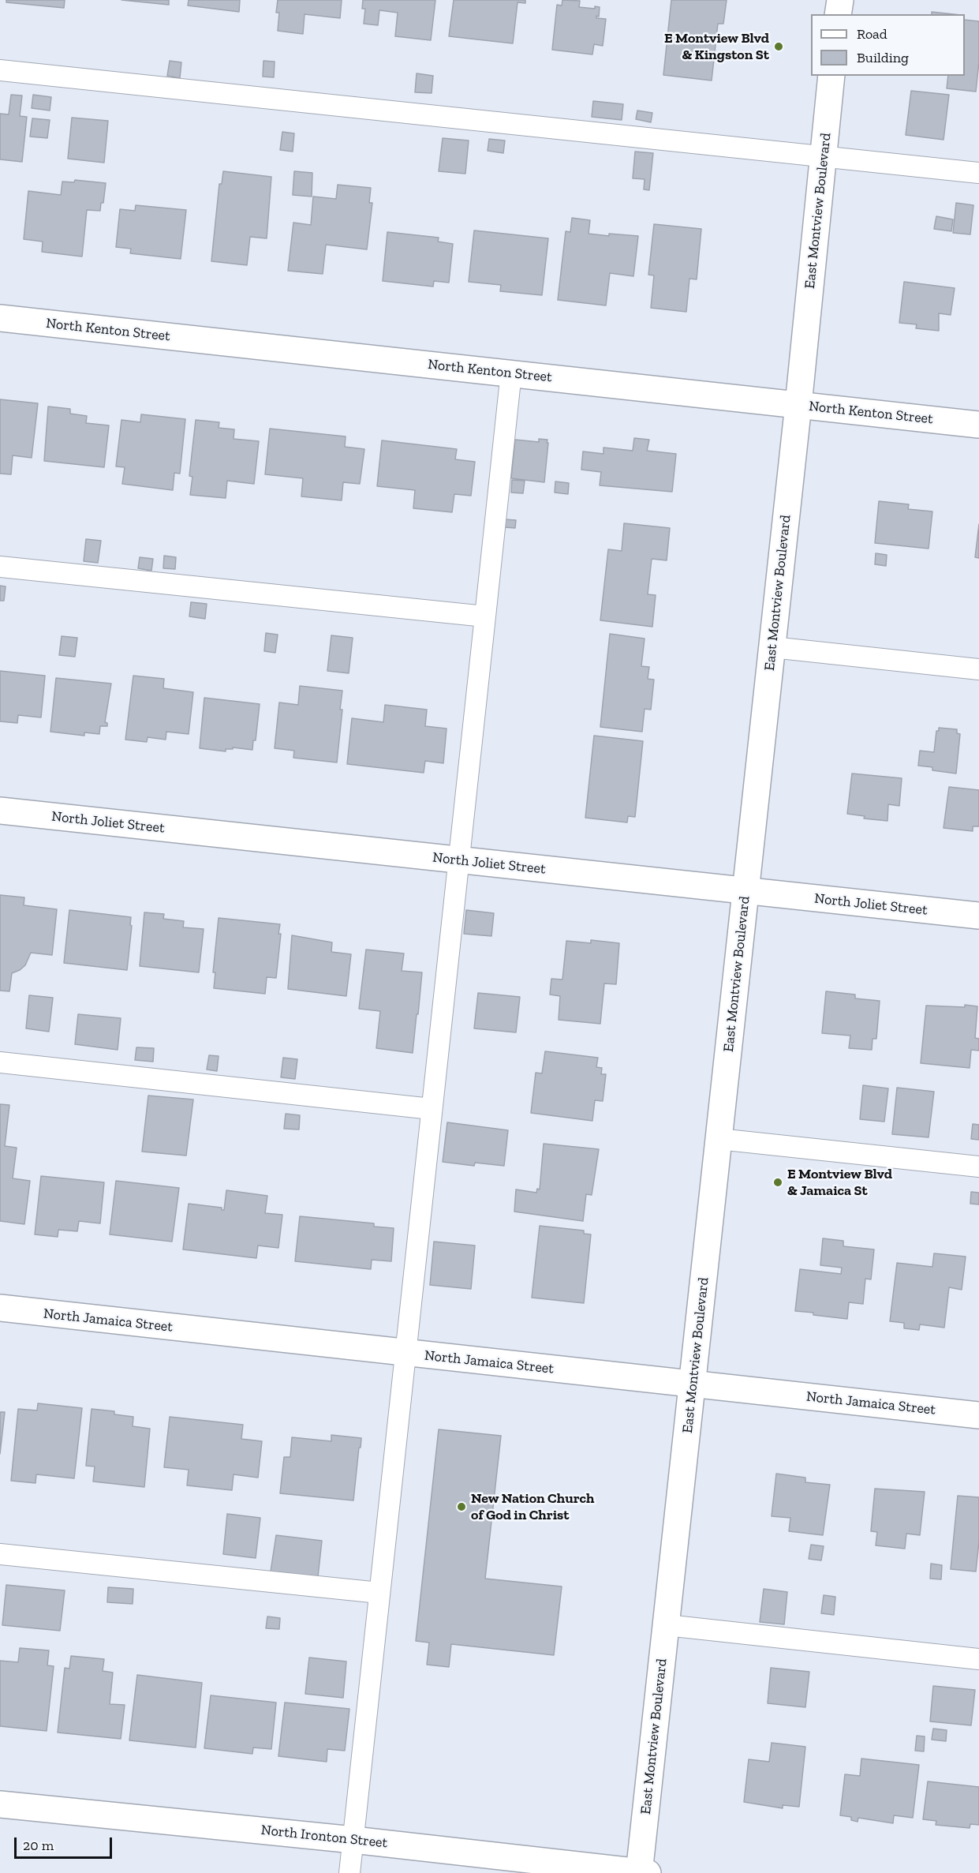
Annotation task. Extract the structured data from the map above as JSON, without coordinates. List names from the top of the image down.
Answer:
{
  "streets": {
    "street": [
      "East Montview Boulevard",
      "North Kenton Street",
      "North Joliet Street",
      "North Jamaica Street",
      "North Ironton Street"
    ]
  },
  "crossings": [
    ["East Montview Boulevard", "North Kenton Street"],
    ["East Montview Boulevard", "North Joliet Street"],
    ["East Montview Boulevard", "North Jamaica Street"],
    ["East Montview Boulevard", "North Ironton Street"]
  ],
  "places": ["E Montview Blvd & Kingston St", "E Montview Blvd & Jamaica St", "New Nation Church of God in Christ"],
  "legend": ["Road", "Building"],
  "scale_bar": "20 m"
}
